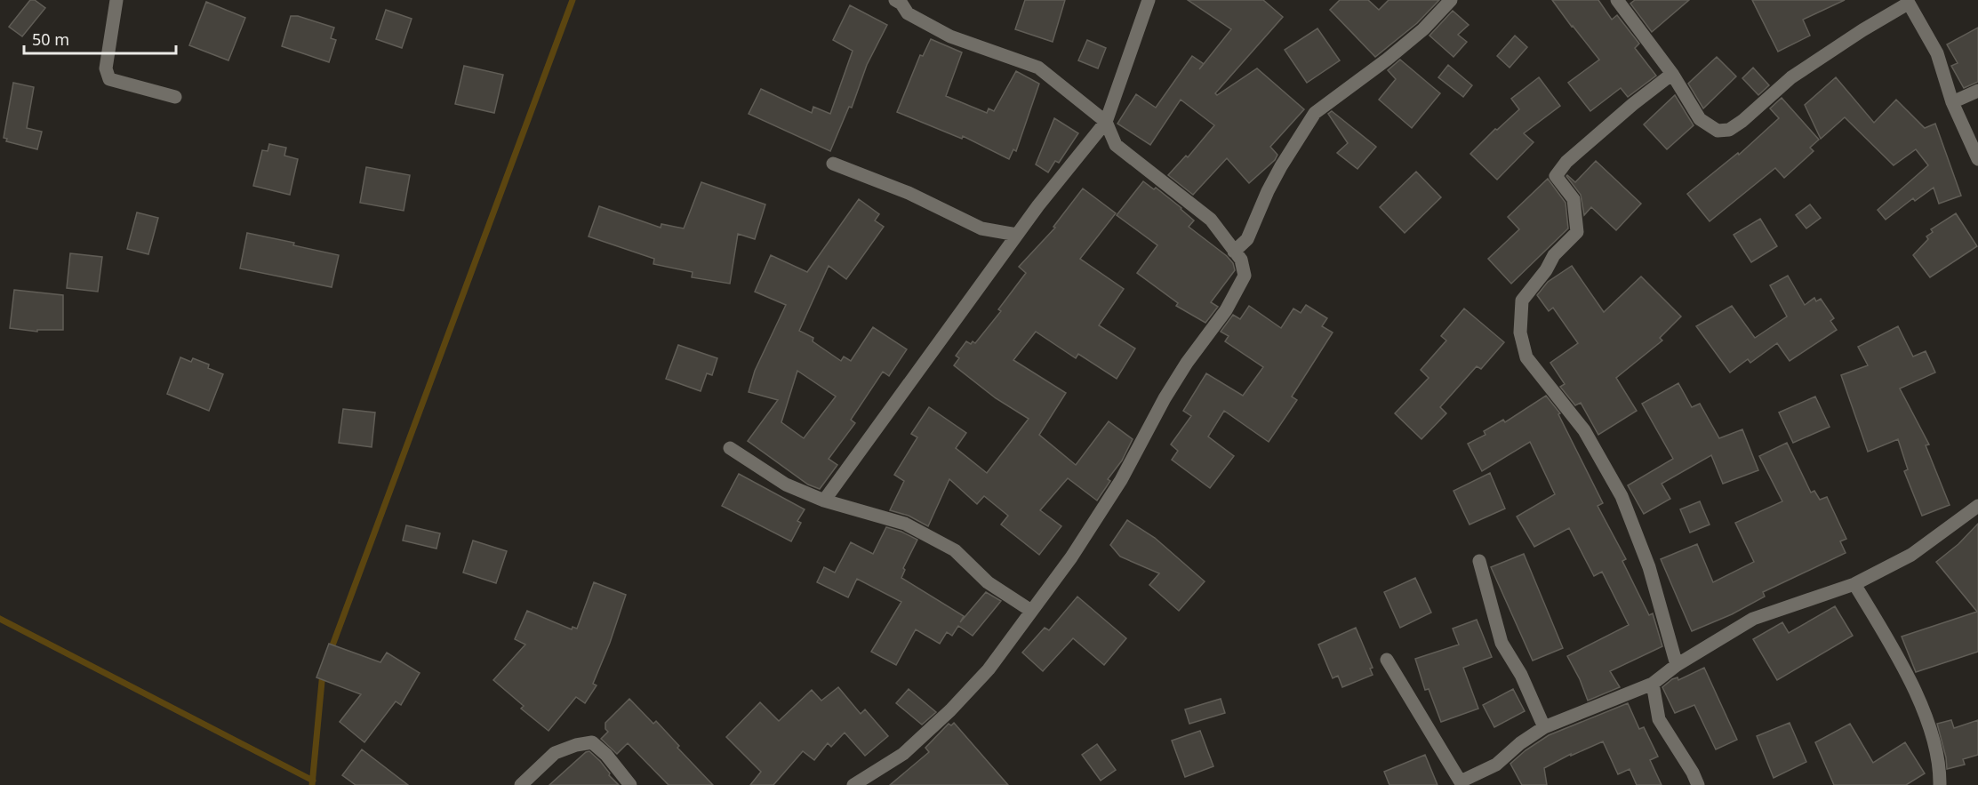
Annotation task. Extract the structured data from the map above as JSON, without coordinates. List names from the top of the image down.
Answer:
{
  "scale_bar": "50 m"
}
